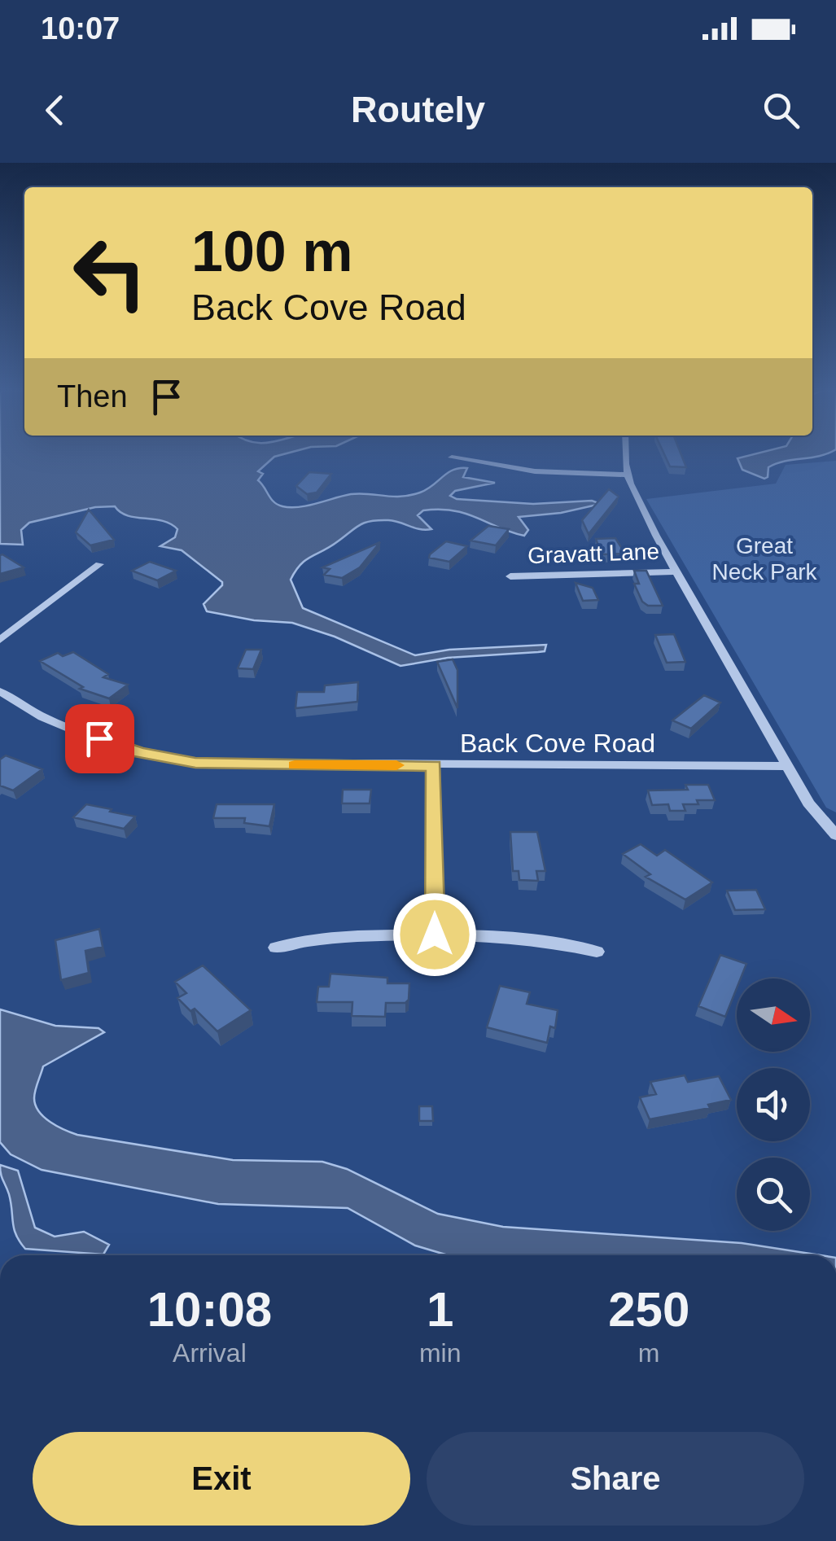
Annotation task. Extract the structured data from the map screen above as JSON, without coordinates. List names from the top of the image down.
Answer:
{
  "streets": {
    "street": ["Gravatt Lane", "Back Cove Road"]
  },
  "parks": ["Great Neck Park"],
  "north": "right",
  "page": {
    "status": "10:07",
    "header": "Routely",
    "turn": ["100 m", "Back Cove Road"],
    "then": "Then",
    "eta": [
      "10:08",
      "Arrival",
      "1",
      "min",
      "250",
      "m"
    ],
    "buttons": ["Exit", "Share"]
  }
}
